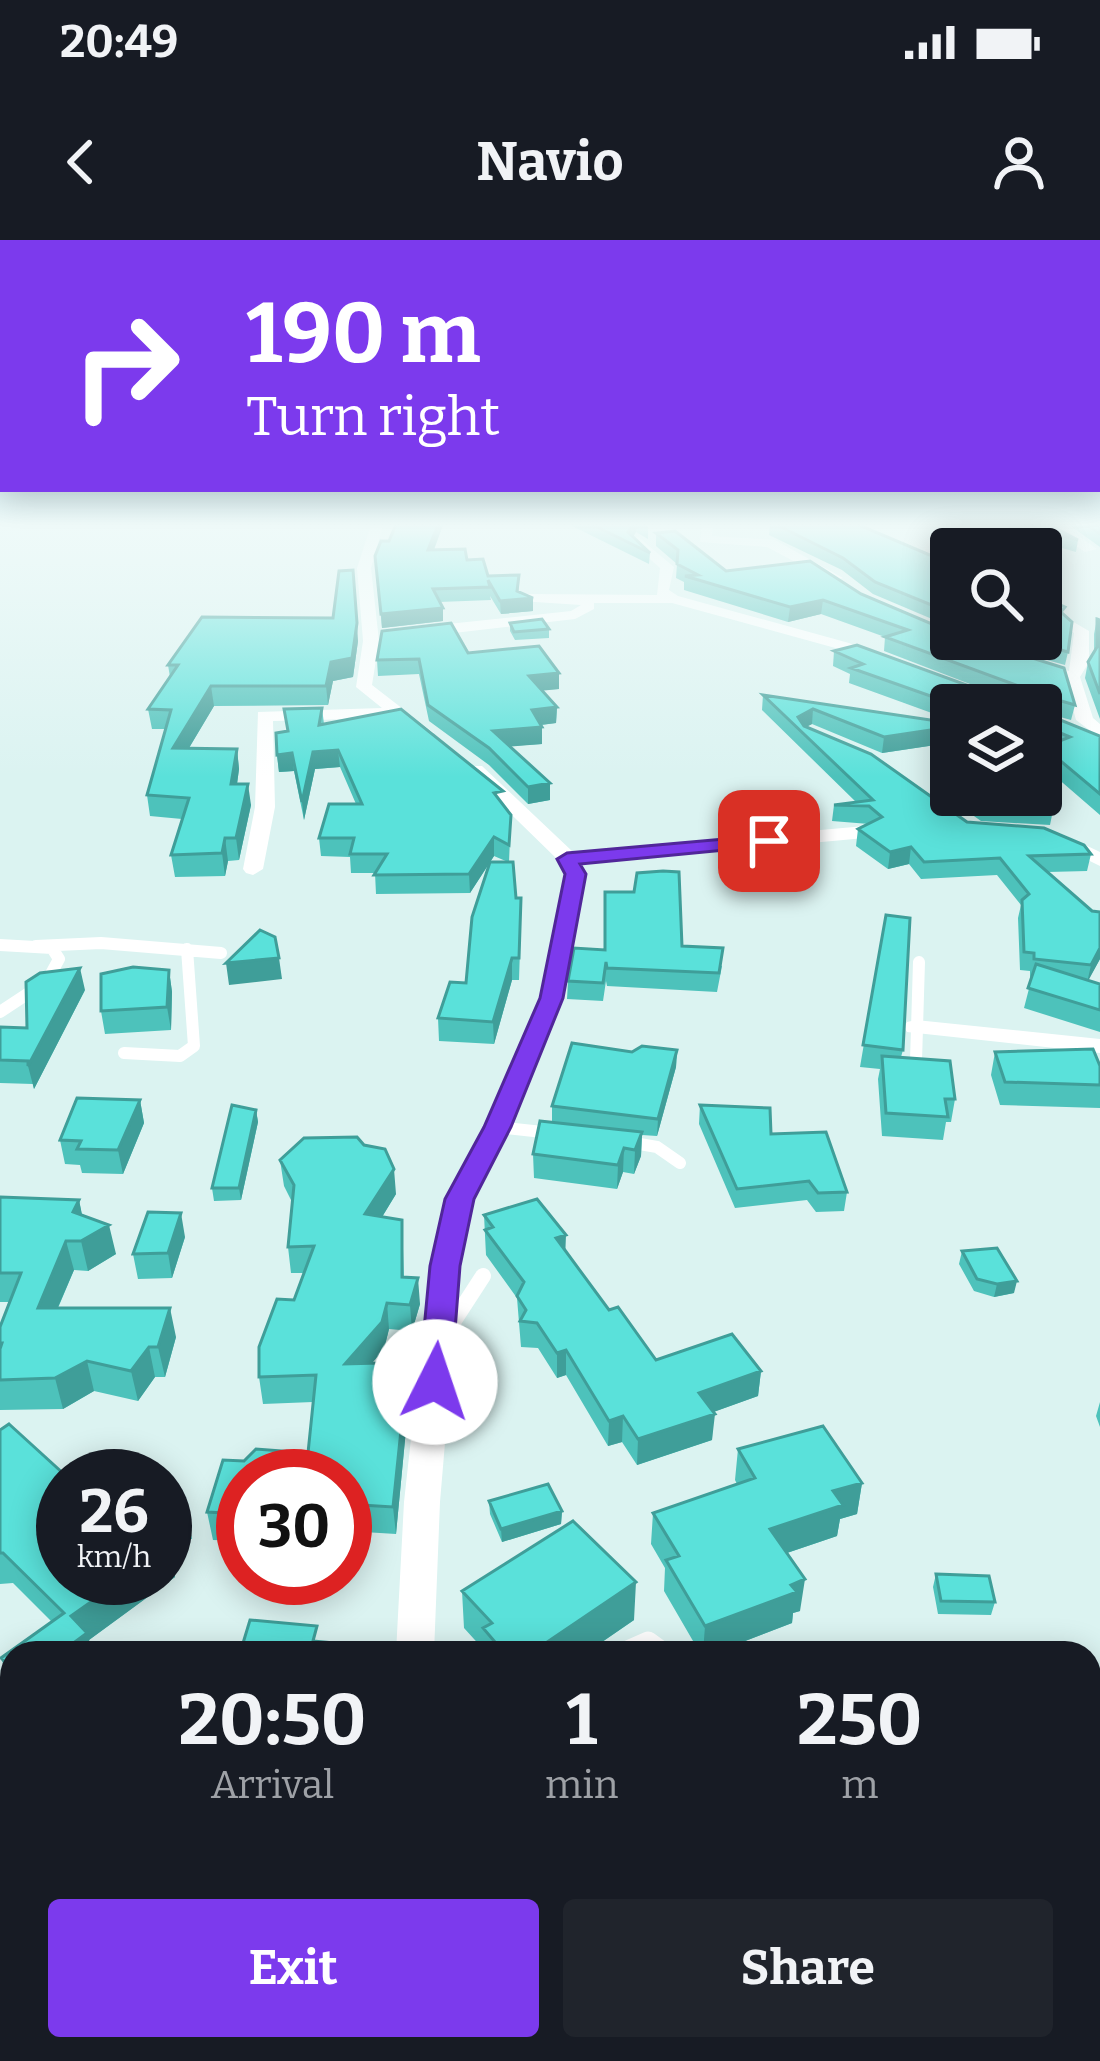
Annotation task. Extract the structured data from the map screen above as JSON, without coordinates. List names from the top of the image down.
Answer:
{
  "page": {
    "status": "20:49",
    "header": "Navio",
    "turn": ["190 m", "Turn right"],
    "speed": "26 km/h",
    "limit": "30",
    "eta": [
      "20:50",
      "Arrival",
      "1",
      "min",
      "250",
      "m"
    ],
    "buttons": ["Exit", "Share"]
  }
}
